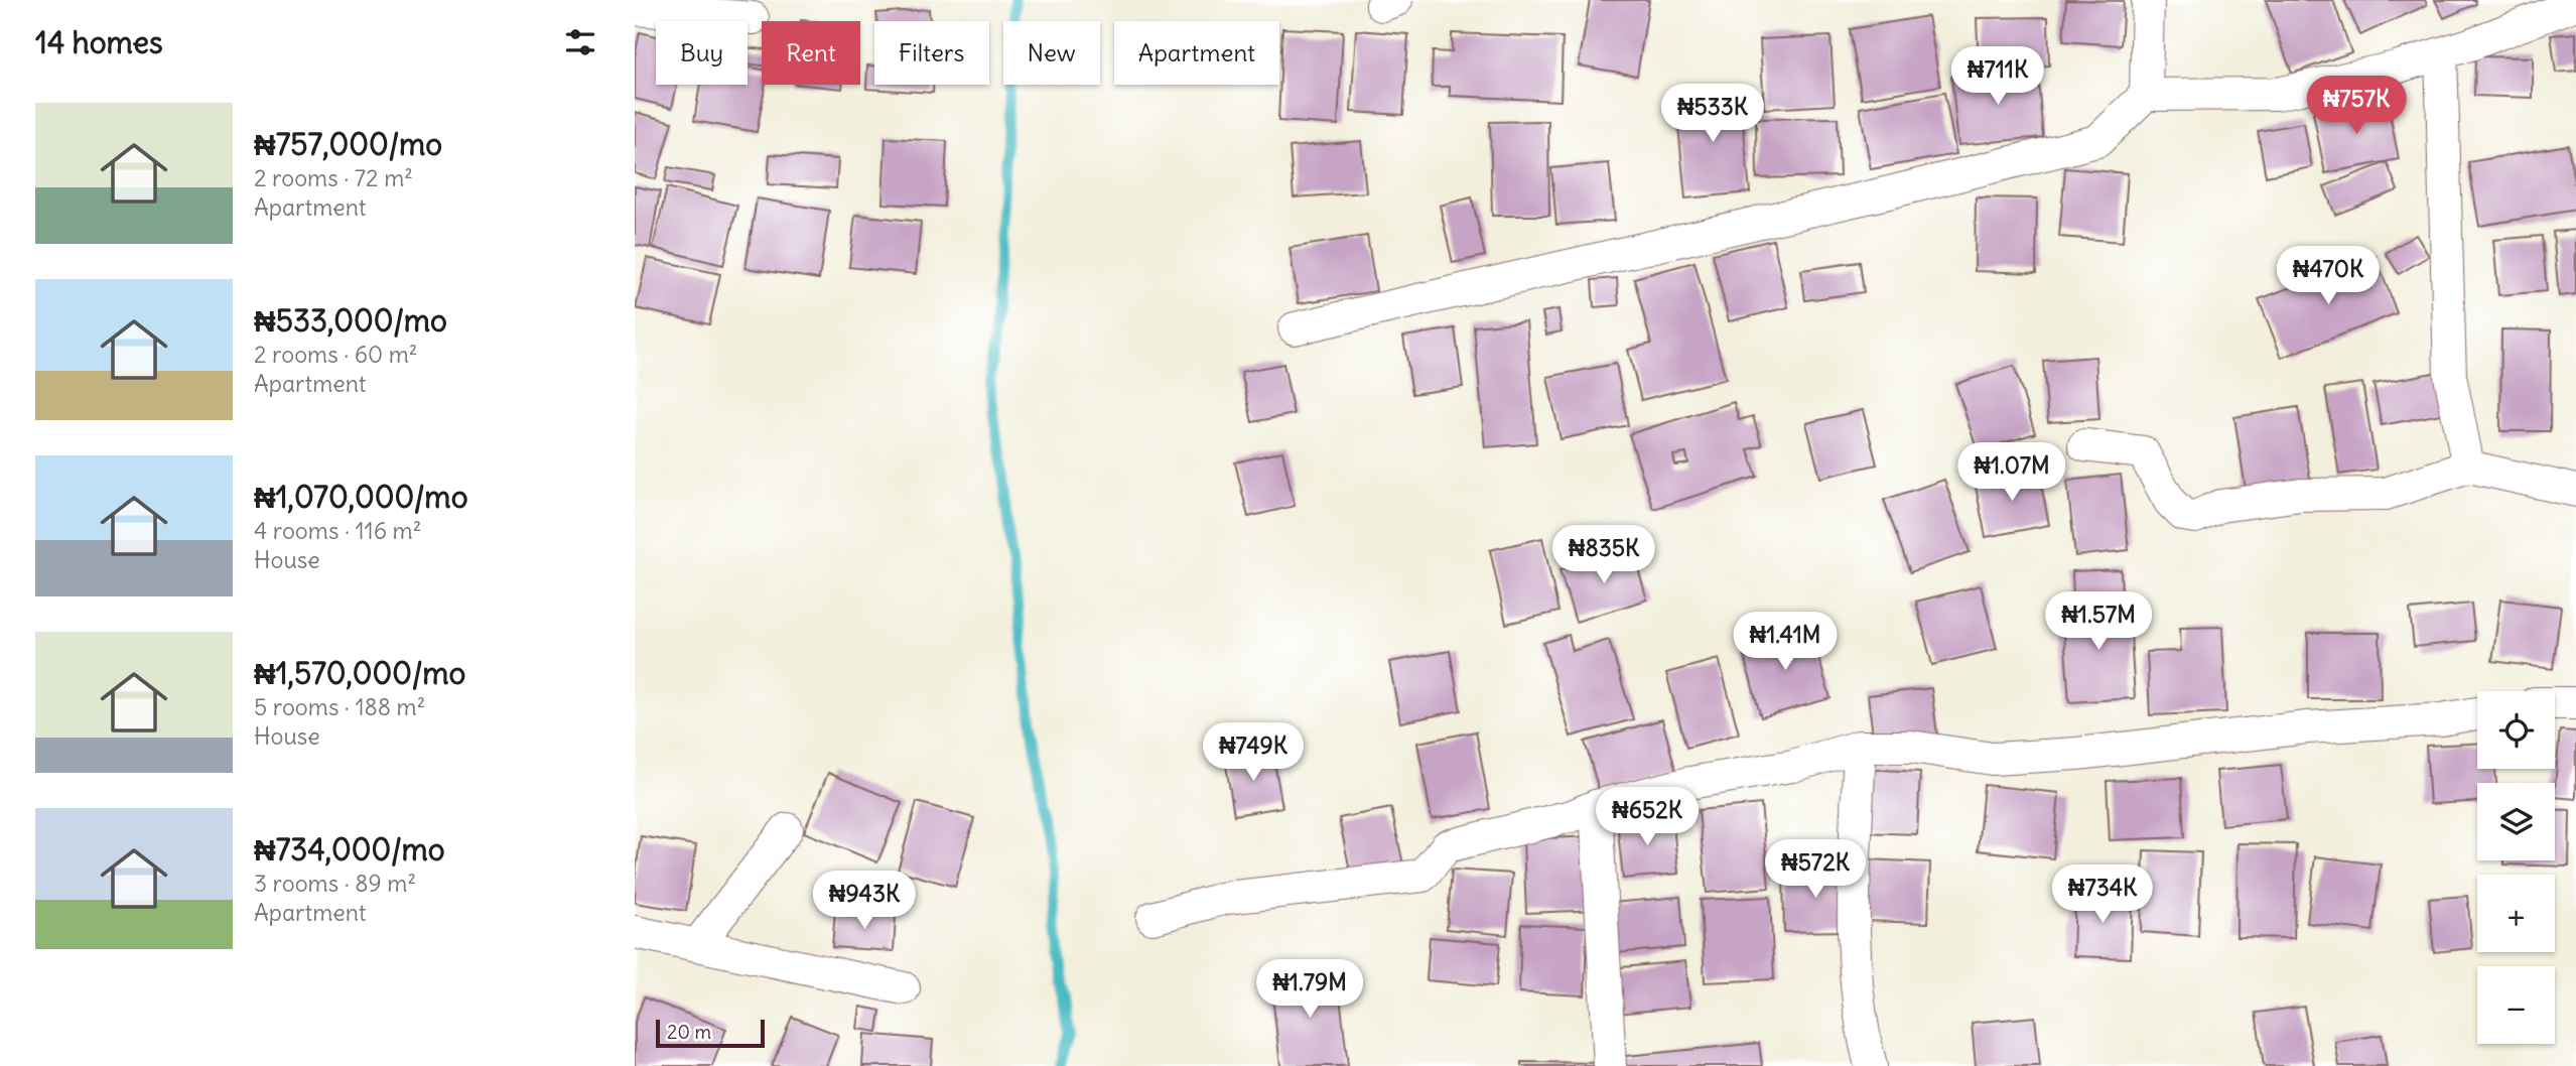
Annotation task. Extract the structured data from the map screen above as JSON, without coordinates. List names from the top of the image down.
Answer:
{
  "scale_bar": "20 m",
  "page": {
    "heading": "14 homes",
    "chip": [
      "Buy",
      "Rent",
      "Filters",
      "New",
      "Apartment"
    ],
    "price": [
      "₦711K",
      "₦757K",
      "₦533K",
      "₦470K",
      "₦1.07M",
      "₦835K",
      "₦1.57M",
      "₦1.41M",
      "₦749K",
      "₦652K",
      "₦572K",
      "₦734K",
      "₦943K",
      "₦1.79M"
    ],
    "list": [
      {
        "name": "₦757,000/mo",
        "note": "2 rooms · 72 m² · Apartment"
      },
      {
        "name": "₦533,000/mo",
        "note": "2 rooms · 60 m² · Apartment"
      },
      {
        "name": "₦1,070,000/mo",
        "note": "4 rooms · 116 m² · House"
      },
      {
        "name": "₦1,570,000/mo",
        "note": "5 rooms · 188 m² · House"
      },
      {
        "name": "₦734,000/mo",
        "note": "3 rooms · 89 m² · Apartment"
      }
    ],
    "map_buttons": ["+", "−"],
    "scale": "20 m"
  }
}
